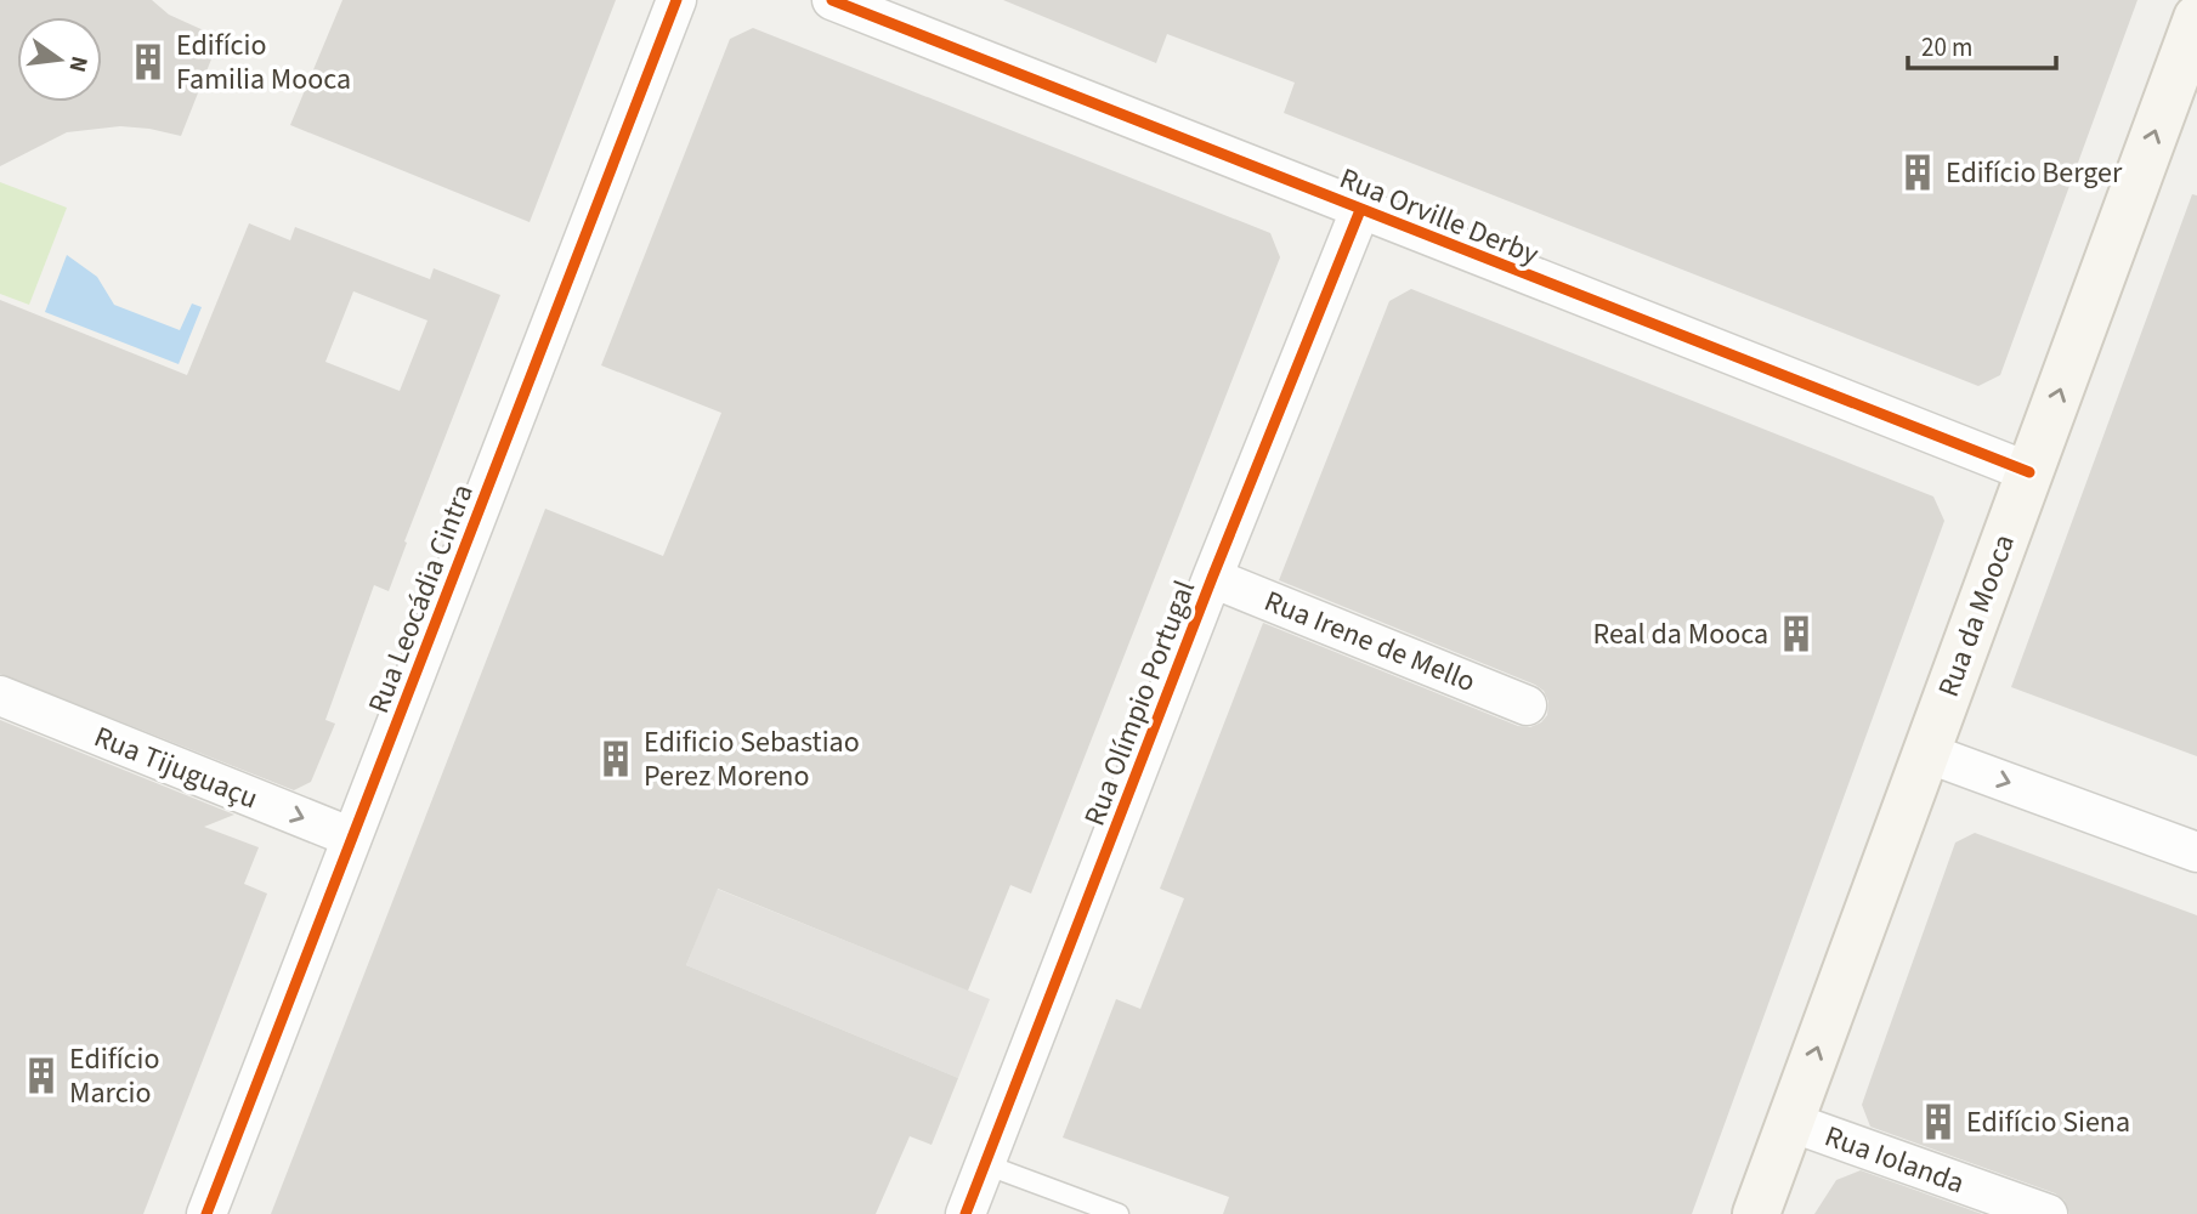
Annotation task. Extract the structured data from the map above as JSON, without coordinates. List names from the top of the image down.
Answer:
{
  "streets": {
    "main road": ["Rua da Mooca"],
    "street": [
      "Rua Orville Derby",
      "Rua Leocádia Cintra",
      "Rua Irene de Mello",
      "Rua Olímpio Portugal",
      "Rua Tijuguaçu",
      "Rua Iolanda"
    ]
  },
  "crossings": [
    ["Rua Orville Derby", "Rua da Mooca"],
    ["Rua Orville Derby", "Rua Olímpio Portugal"],
    ["Rua Leocádia Cintra", "Rua Tijuguaçu"],
    ["Rua da Mooca", "Rua Iolanda"],
    ["Rua Irene de Mello", "Rua Olímpio Portugal"]
  ],
  "one_way": ["Rua da Mooca", "Rua Tijuguaçu"],
  "places": {
    "building": [
      "Edifício Familia Mooca",
      "Edifício Berger",
      "Real da Mooca",
      "Edificio Sebastiao Perez Moreno",
      "Edifício Marcio",
      "Edifício Siena"
    ]
  },
  "scale_bar": "20 m",
  "north": "right"
}
